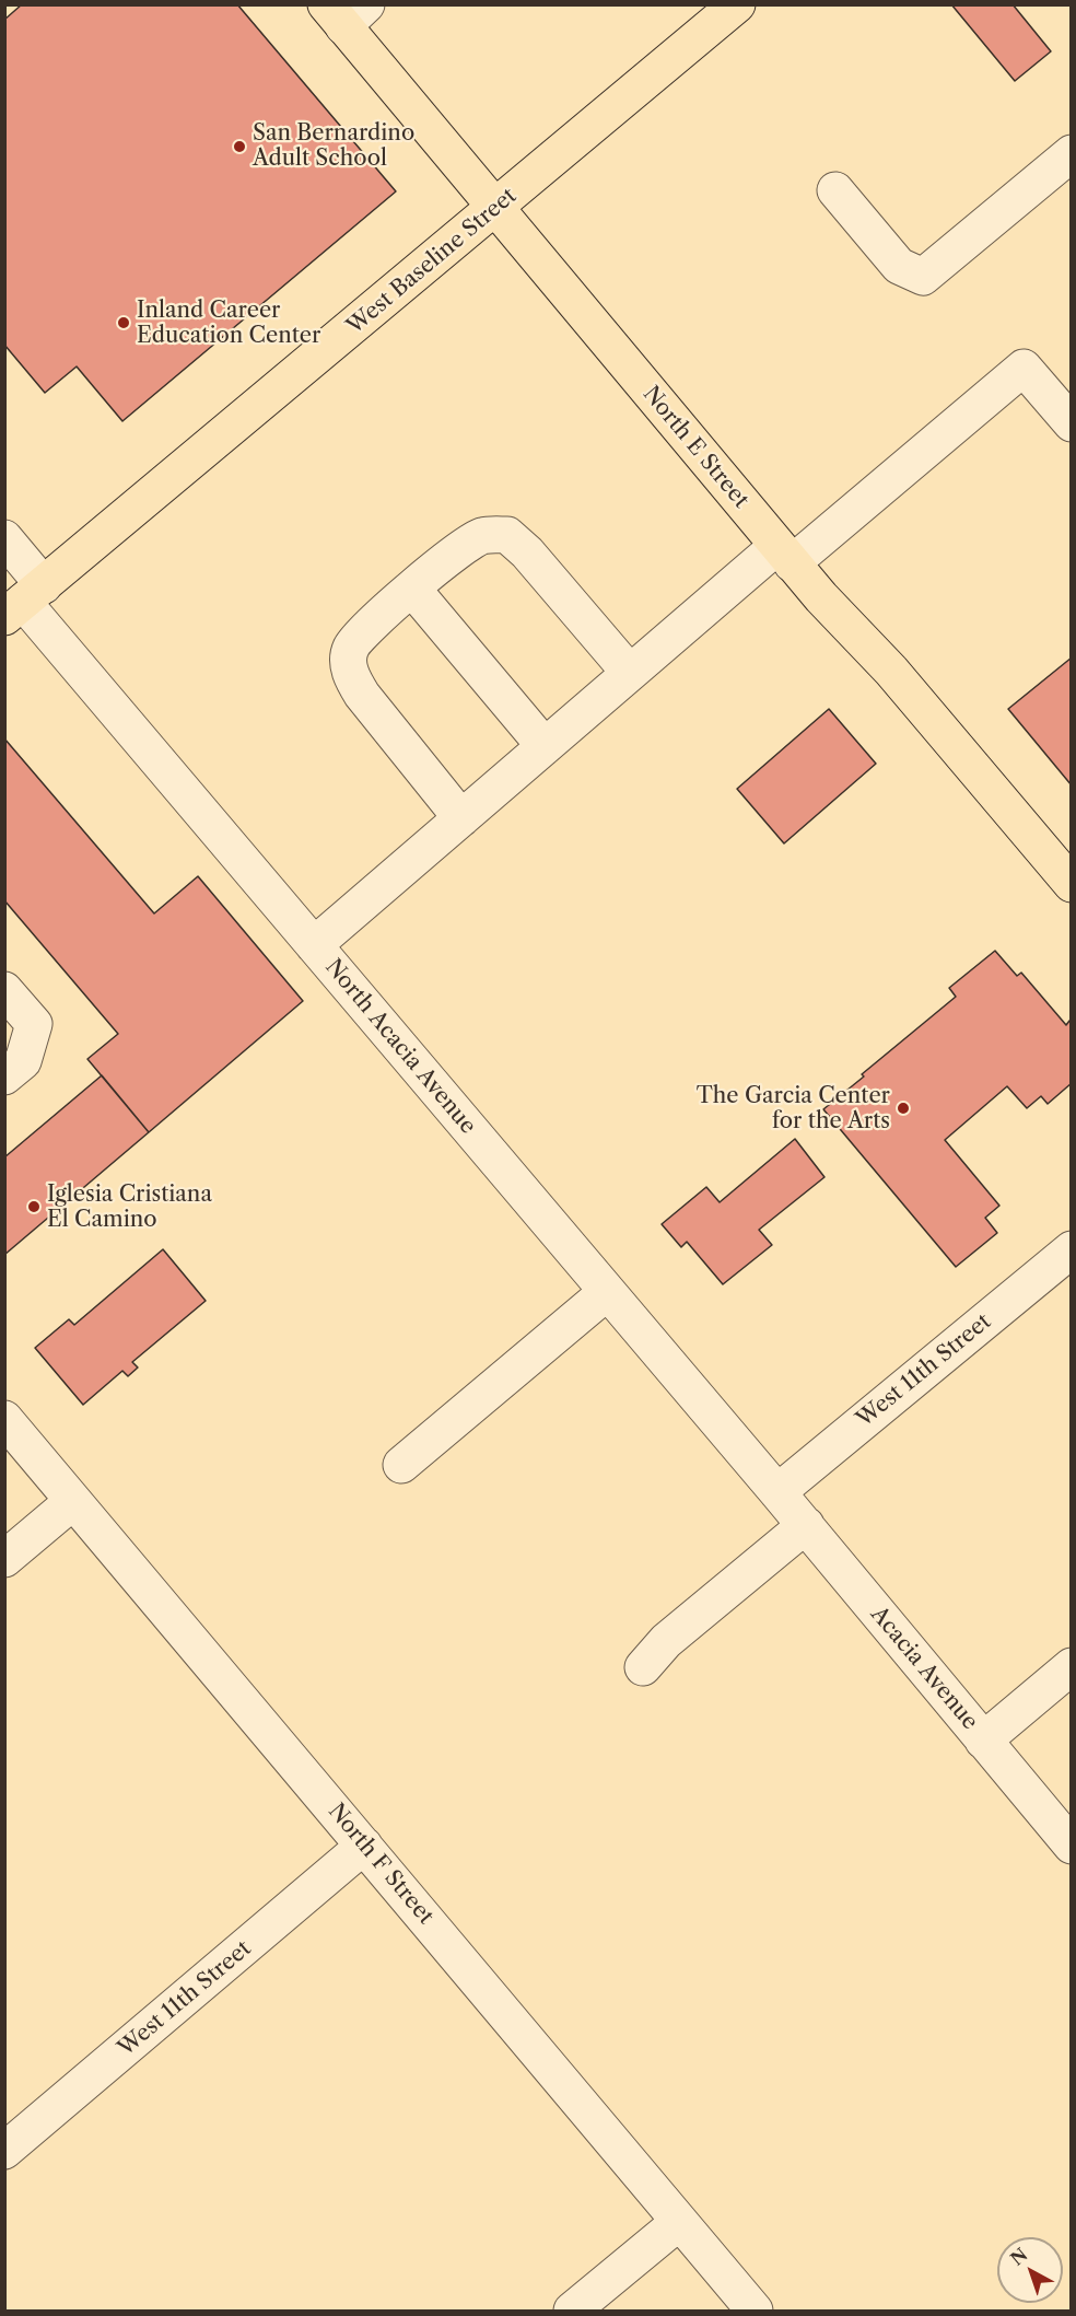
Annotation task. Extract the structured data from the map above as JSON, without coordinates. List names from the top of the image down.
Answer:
{
  "streets": {
    "main road": ["West Baseline Street", "North E Street"],
    "street": [
      "North Acacia Avenue",
      "West 11th Street",
      "Acacia Avenue",
      "North F Street"
    ]
  },
  "crossings": [
    ["West Baseline Street", "North E Street"],
    ["West Baseline Street", "North Acacia Avenue"],
    ["North Acacia Avenue", "West 11th Street"],
    ["North Acacia Avenue", "Acacia Avenue"],
    ["West 11th Street", "Acacia Avenue"],
    ["West 11th Street", "North F Street"]
  ],
  "places": [
    "San Bernardino Adult School",
    "Inland Career Education Center",
    "The Garcia Center for the Arts",
    "Iglesia Cristiana El Camino"
  ],
  "north": "top left"
}
